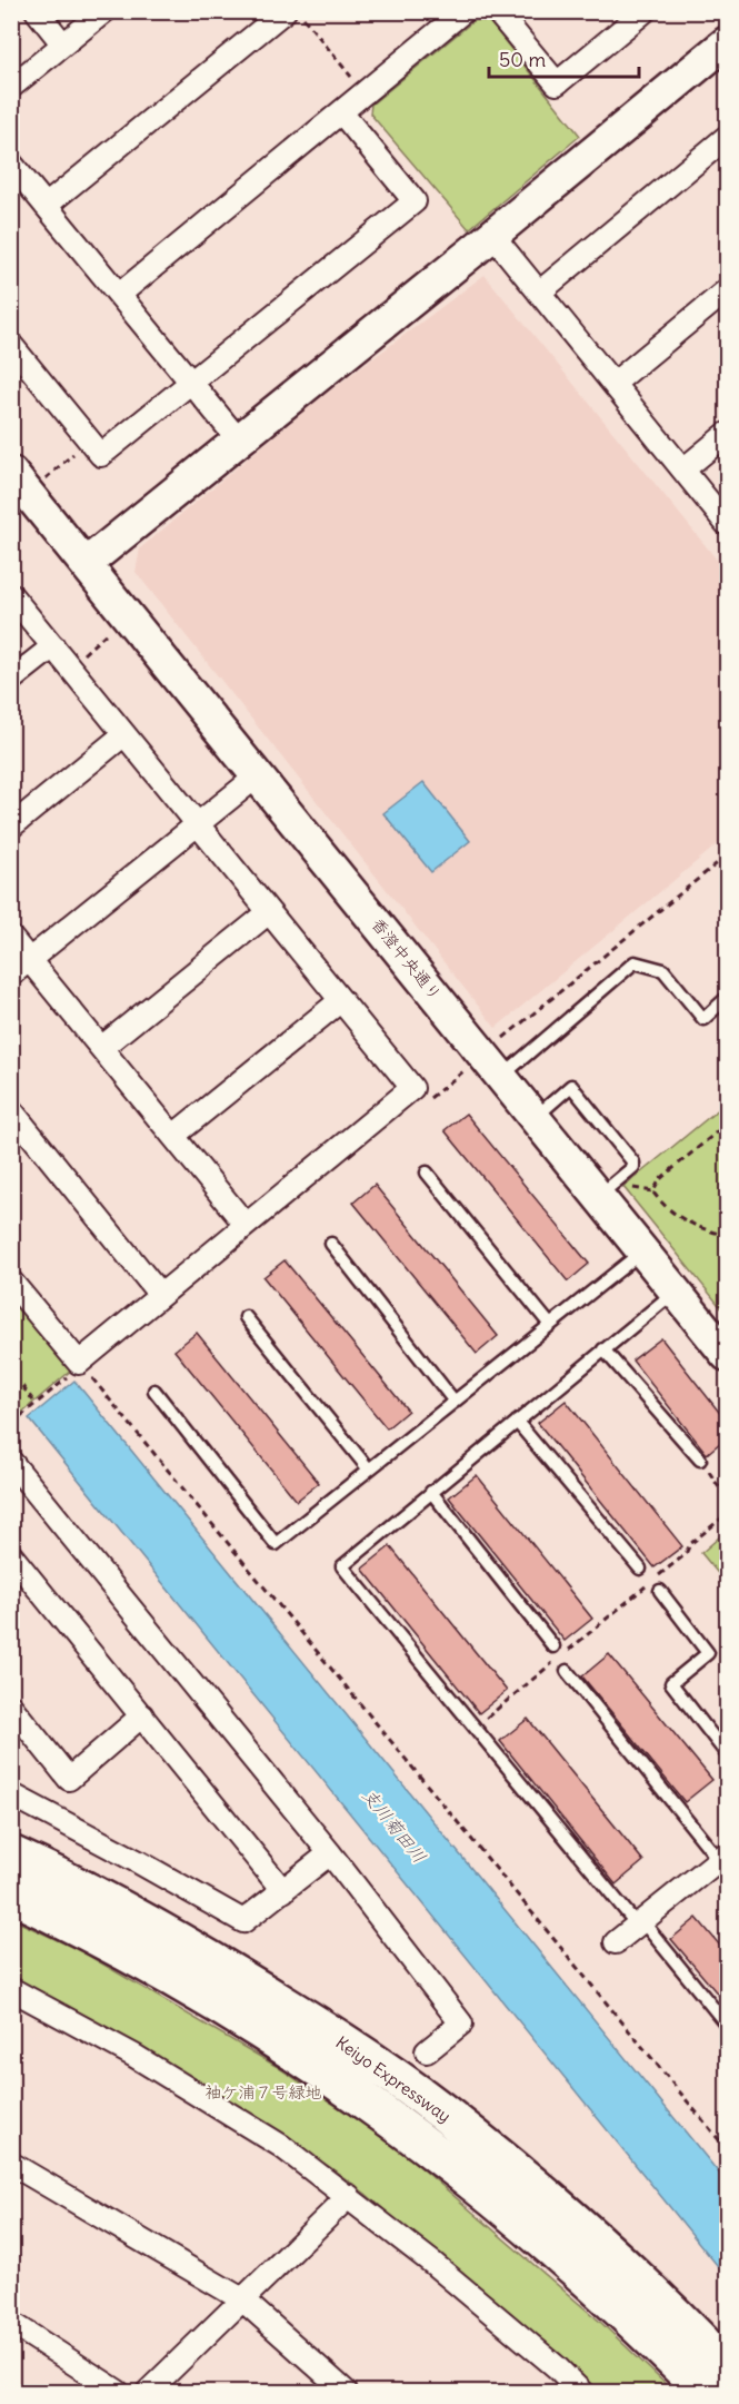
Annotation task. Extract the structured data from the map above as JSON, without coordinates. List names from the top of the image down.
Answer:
{
  "streets": {
    "highway": ["Keiyo Expressway"],
    "street": ["香澄中央通り"]
  },
  "water": ["支川菊田川"],
  "parks": ["袖ケ浦７号緑地"],
  "scale_bar": "50 m"
}
